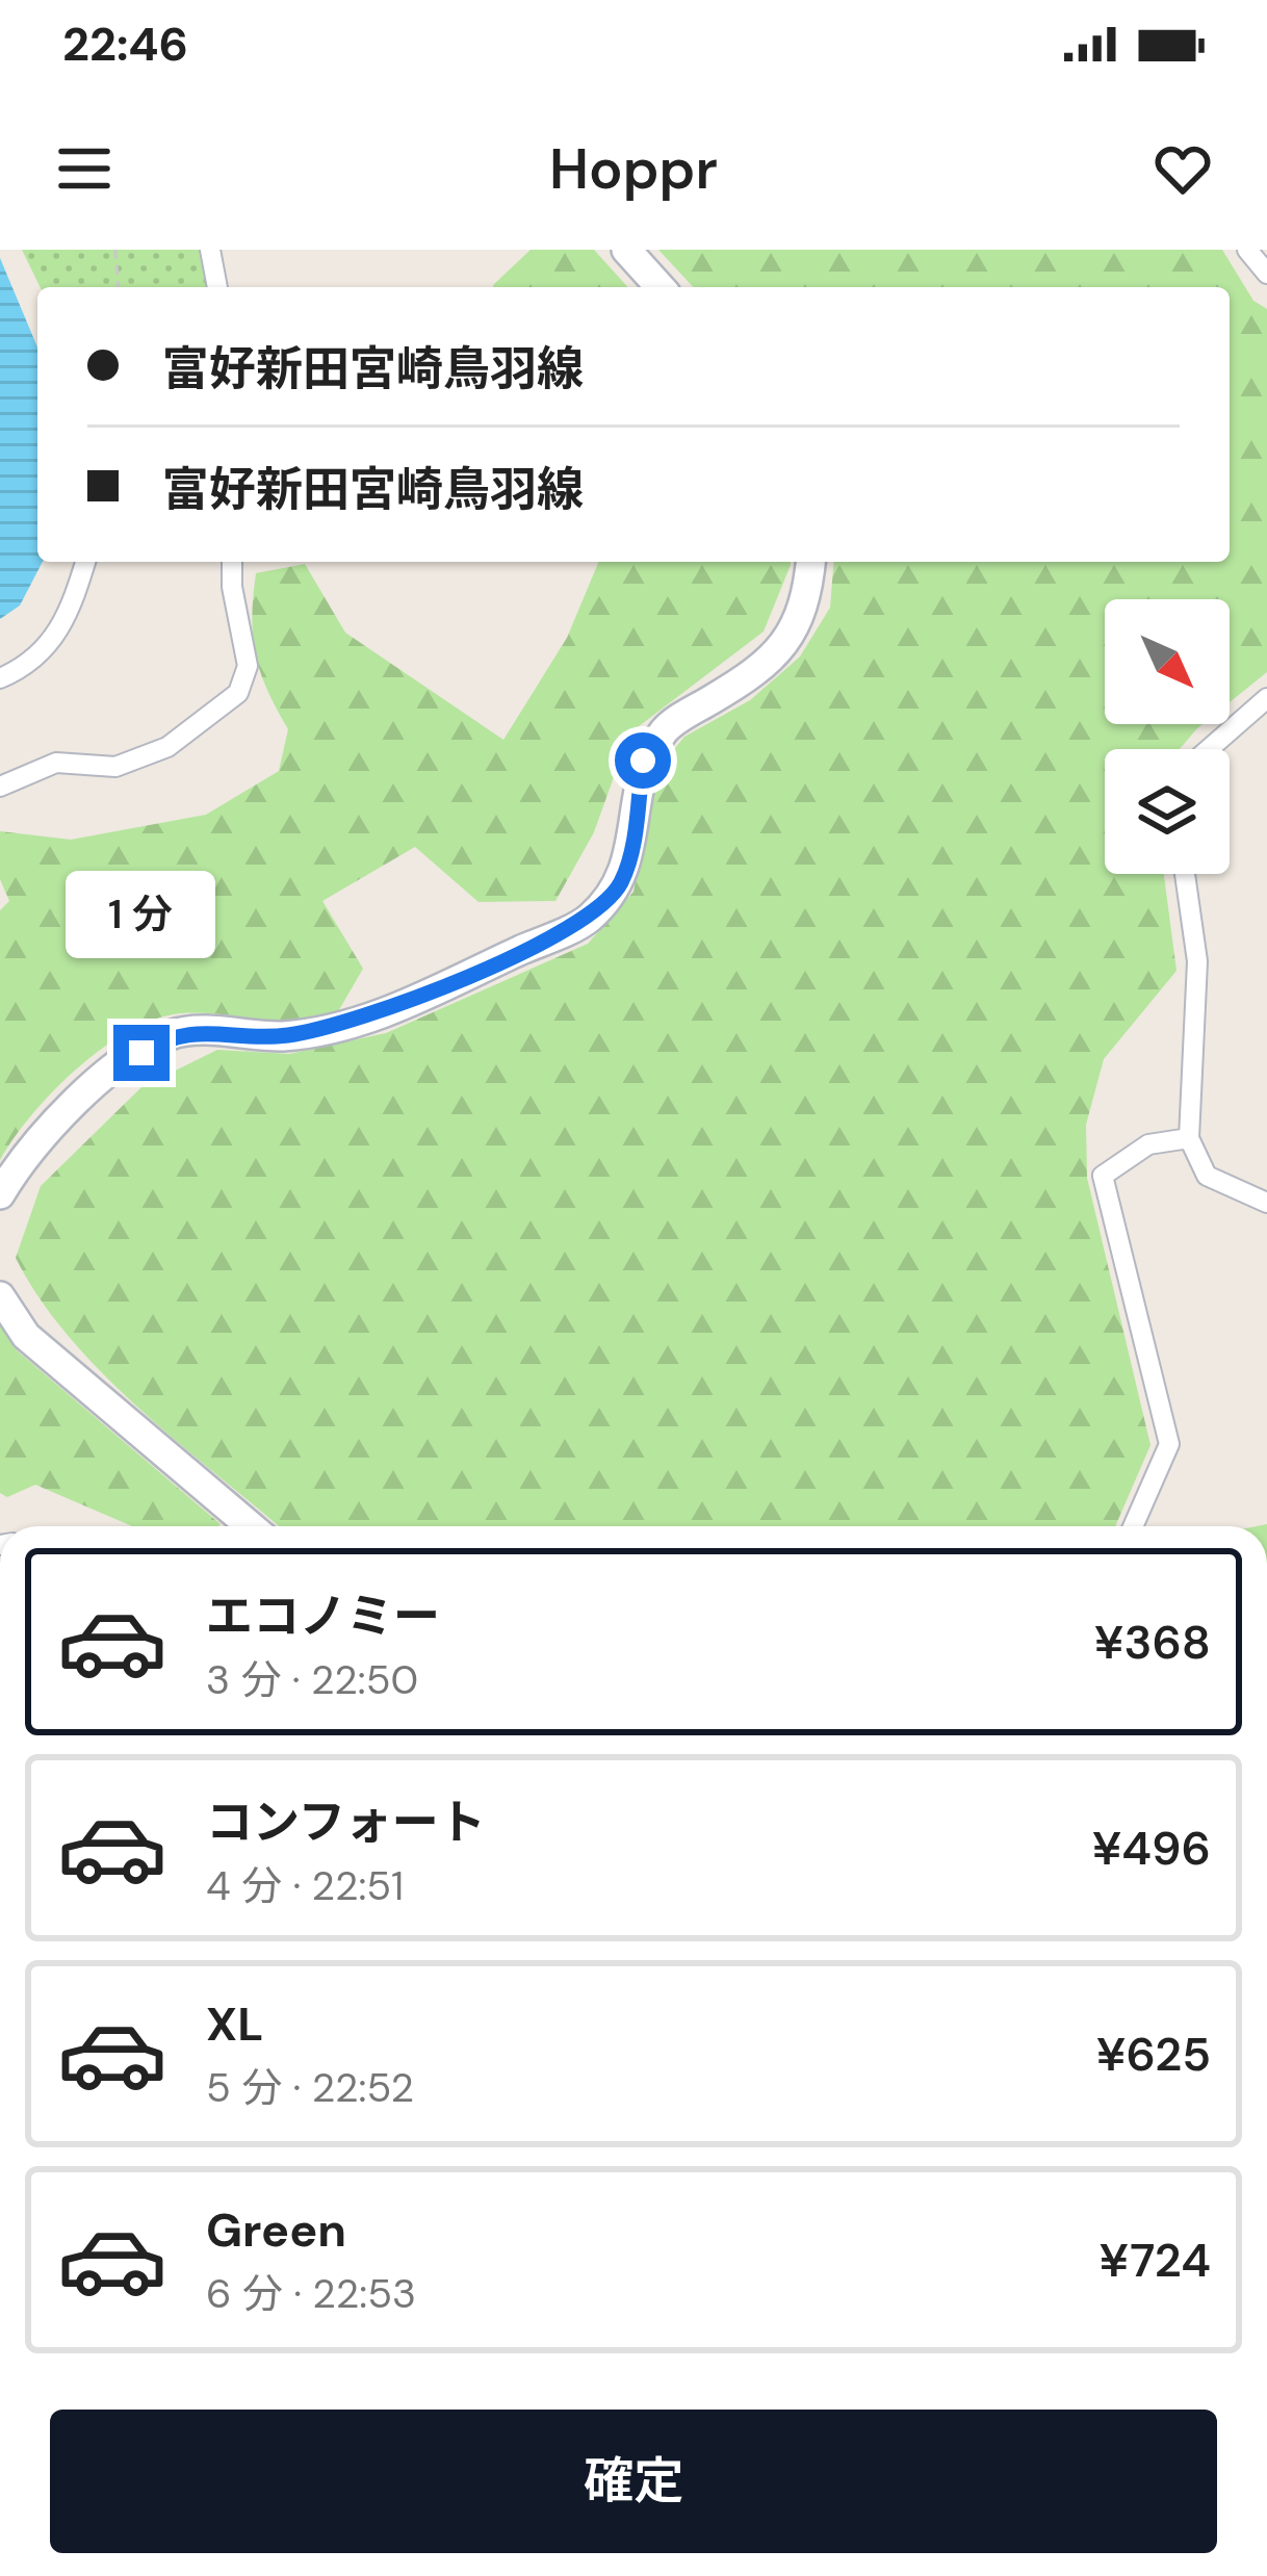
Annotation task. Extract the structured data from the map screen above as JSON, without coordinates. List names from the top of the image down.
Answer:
{
  "north": "bottom right",
  "page": {
    "status": "22:46",
    "header": "Hoppr",
    "banner": ["富好新田宮崎鳥羽線", "富好新田宮崎鳥羽線"],
    "bubble": "1 分",
    "list": [
      {
        "name": "エコノミー",
        "note": "3 分 · 22:50",
        "value": "¥368"
      },
      {
        "name": "コンフォート",
        "note": "4 分 · 22:51",
        "value": "¥496"
      },
      {
        "name": "XL",
        "note": "5 分 · 22:52",
        "value": "¥625"
      },
      {
        "name": "Green",
        "note": "6 分 · 22:53",
        "value": "¥724"
      }
    ],
    "buttons": "確定"
  }
}
